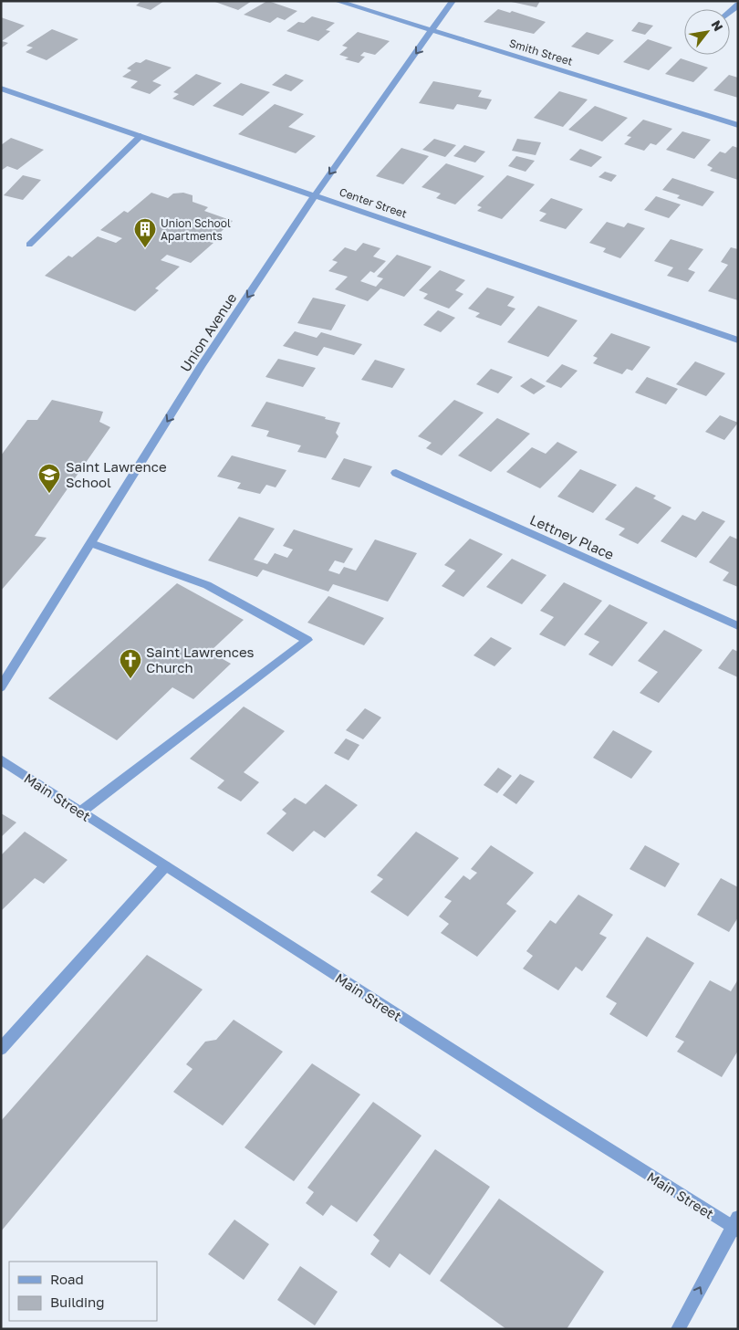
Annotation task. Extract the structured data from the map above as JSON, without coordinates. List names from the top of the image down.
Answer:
{
  "streets": {
    "street": [
      "Smith Street",
      "Center Street",
      "Union Avenue",
      "Lettney Place",
      "Main Street"
    ]
  },
  "crossings": [
    ["Smith Street", "Union Avenue"],
    ["Center Street", "Union Avenue"]
  ],
  "one_way": ["Union Avenue"],
  "places": {
    "building": ["Union School Apartments"],
    "school or university": ["Saint Lawrence School"],
    "church": ["Saint Lawrences Church"]
  },
  "legend": ["Road", "Building"],
  "north": "top right"
}
